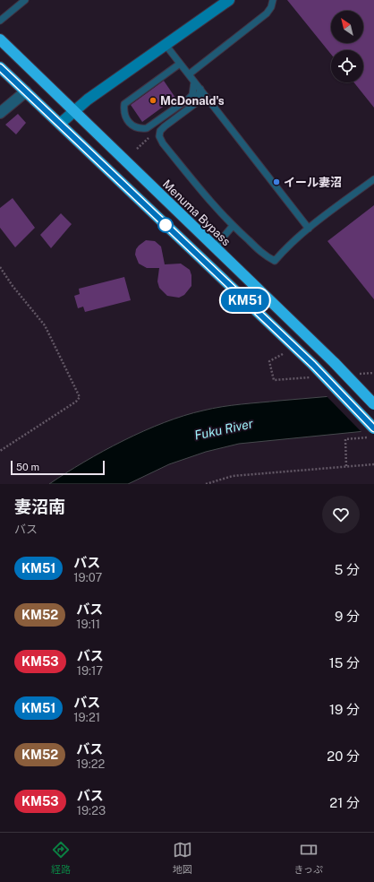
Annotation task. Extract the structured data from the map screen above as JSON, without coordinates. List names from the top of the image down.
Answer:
{
  "streets": {
    "highway": ["Menuma Bypass"]
  },
  "water": ["Fuku River"],
  "places": ["McDonald's", "イール妻沼"],
  "lines": ["bus line KM51"],
  "scale_bar": "50 m",
  "north": "top left",
  "page": {
    "on_map": "KM51",
    "scale": "50 m",
    "heading": ["妻沼南", "バス"],
    "list": [
      {
        "mark": "KM51",
        "name": "バス",
        "note": "19:07",
        "value": "5 分"
      },
      {
        "mark": "KM52",
        "name": "バス",
        "note": "19:11",
        "value": "9 分"
      },
      {
        "mark": "KM53",
        "name": "バス",
        "note": "19:17",
        "value": "15 分"
      },
      {
        "mark": "KM51",
        "name": "バス",
        "note": "19:21",
        "value": "19 分"
      },
      {
        "mark": "KM52",
        "name": "バス",
        "note": "19:22",
        "value": "20 分"
      },
      {
        "mark": "KM53",
        "name": "バス",
        "note": "19:23",
        "value": "21 分"
      }
    ],
    "tabs": ["経路", "地図", "きっぷ"]
  }
}
